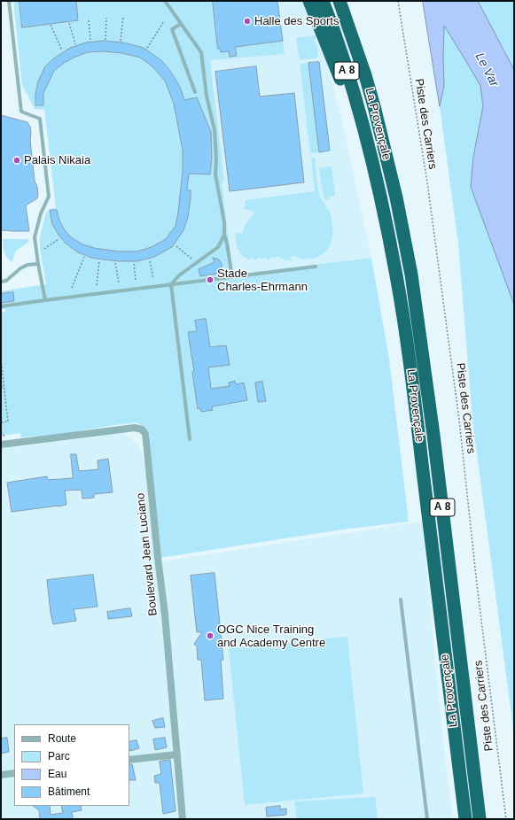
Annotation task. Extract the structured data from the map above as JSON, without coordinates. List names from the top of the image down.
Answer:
{
  "streets": {
    "highway": ["A 8", "La Provençale"],
    "street": ["Boulevard Jean Luciano"],
    "path": ["Piste des Carriers"]
  },
  "water": ["Le Var"],
  "places": [
    "Halle des Sports",
    "Palais Nikaia",
    "Stade Charles-Ehrmann",
    "OGC Nice Training and Academy Centre"
  ],
  "legend": [
    "Route",
    "Parc",
    "Eau",
    "Bâtiment"
  ]
}
